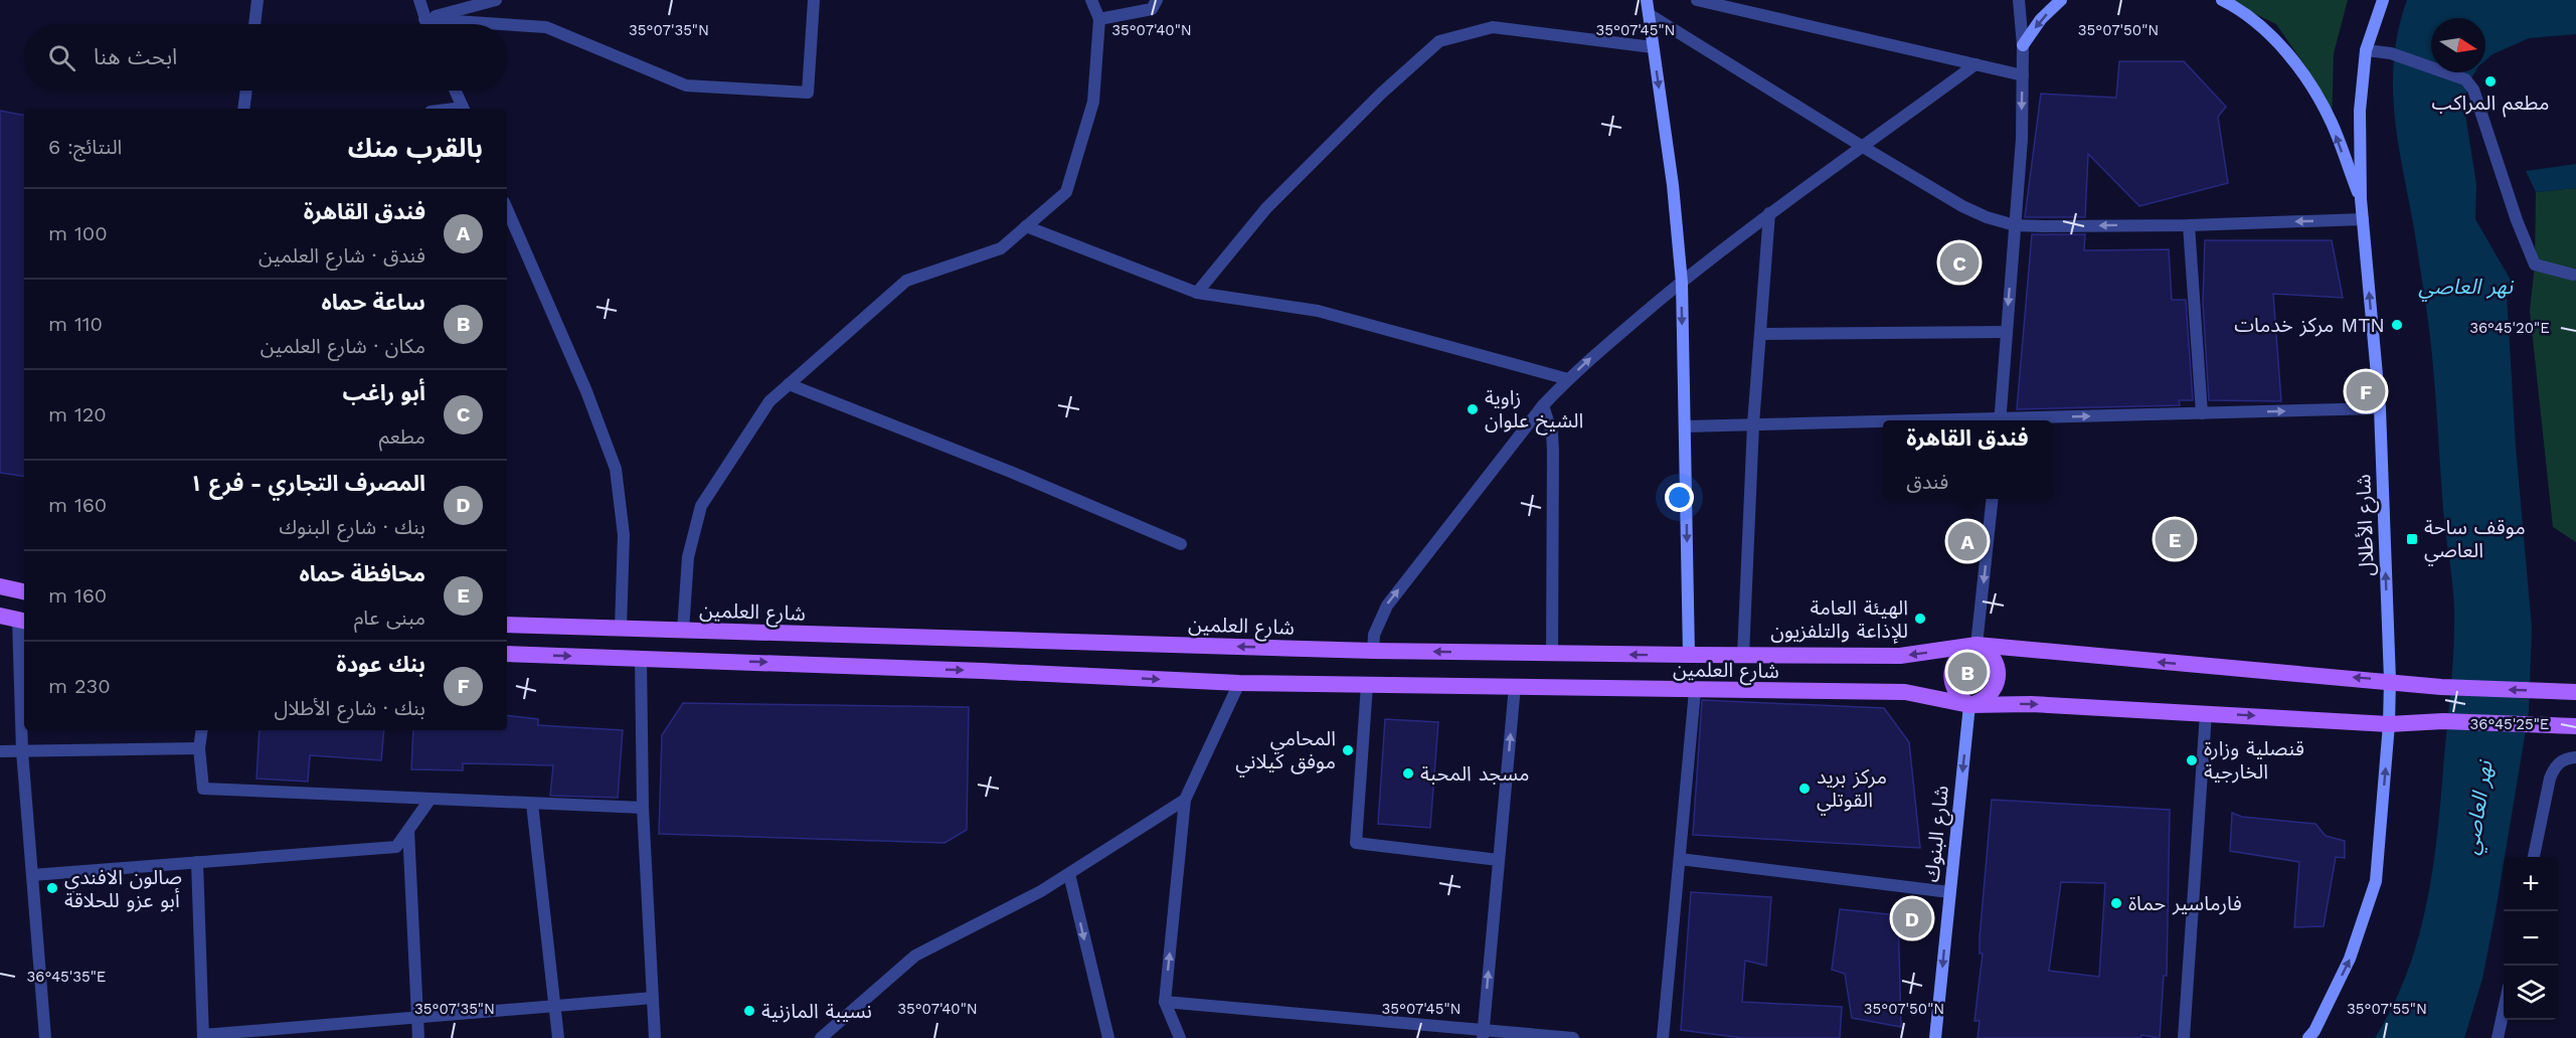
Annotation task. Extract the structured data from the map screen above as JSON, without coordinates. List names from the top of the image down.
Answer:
{
  "streets": {
    "main road": ["شارع الأطلال", "شارع العلمين", "شارع البنوك"]
  },
  "crossings": [
    ["شارع الأطلال", "شارع العلمين"],
    ["شارع العلمين", "شارع البنوك"]
  ],
  "one_way": ["شارع الأطلال", "شارع البنوك"],
  "water": ["نهر العاصي"],
  "places": {
    "other": [
      "مطعم المراكب",
      "مركز خدمات MTN",
      "زاوية الشيخ علوان",
      "الهيئة العامة للإذاعة والتلفزيون",
      "المحامي موفق كيلاني",
      "قنصلية وزارة الخارجية",
      "مسجد المحبة",
      "مركز بريد القوتلي",
      "صالون الافندي أبو عزو للحلاقة",
      "فارماسير حماة",
      "نسيبة المازنية"
    ],
    "transit": ["موقف ساحة العاصي"]
  },
  "north": "right",
  "page": {
    "search": "ابحث هنا",
    "heading": ["بالقرب منك", "النتائج: 6"],
    "list": [
      {
        "mark": "A",
        "name": "فندق القاهرة",
        "note": "فندق · شارع العلمين",
        "value": "100 m"
      },
      {
        "mark": "B",
        "name": "ساعة حماه",
        "note": "مكان · شارع العلمين",
        "value": "110 m"
      },
      {
        "mark": "C",
        "name": "أبو راغب",
        "note": "مطعم",
        "value": "120 m"
      },
      {
        "mark": "D",
        "name": "المصرف التجاري - فرع ١",
        "note": "بنك · شارع البنوك",
        "value": "160 m"
      },
      {
        "mark": "E",
        "name": "محافظة حماه",
        "note": "مبنى عام",
        "value": "160 m"
      },
      {
        "mark": "F",
        "name": "بنك عودة",
        "note": "بنك · شارع الأطلال",
        "value": "230 m"
      }
    ],
    "pins": [
      "C",
      "F",
      "E",
      "A",
      "B",
      "D"
    ],
    "popup": ["فندق القاهرة", "فندق"],
    "map_buttons": ["+", "−"]
  },
  "coordinates": [
    "35°07'35\"N",
    "35°07'40\"N",
    "35°07'45\"N",
    "35°07'50\"N",
    "36°45'20\"E",
    "36°45'25\"E",
    "36°45'35\"E",
    "35°07'55\"N"
  ]
}
